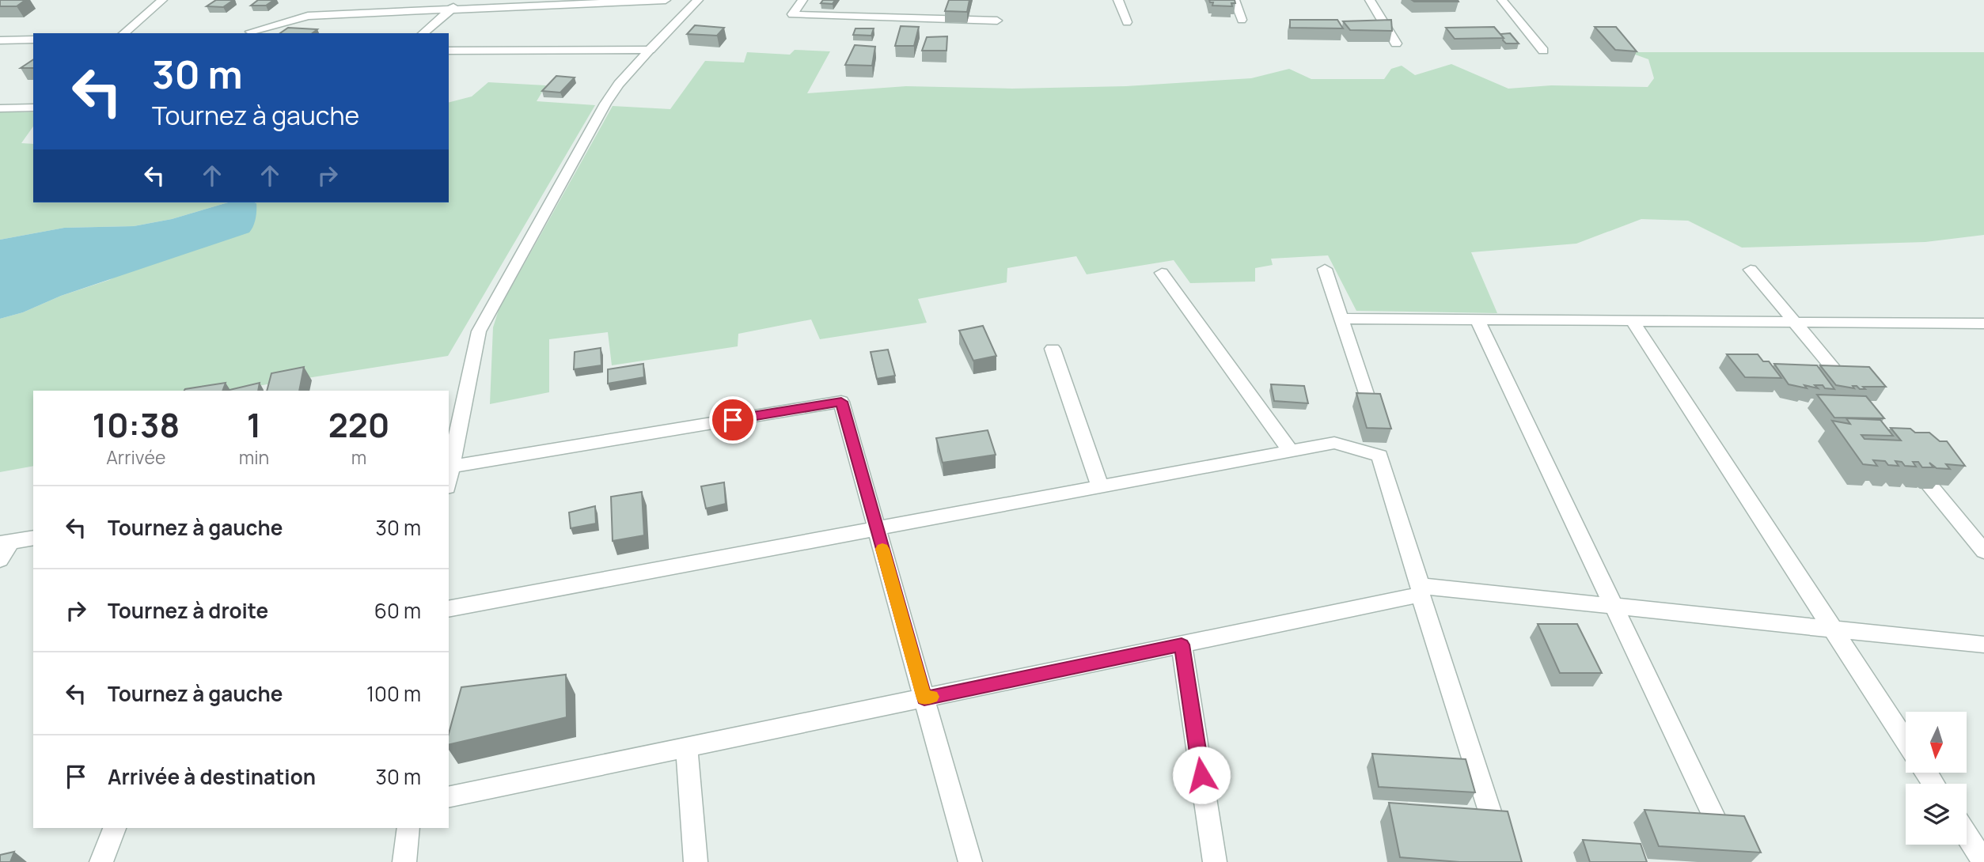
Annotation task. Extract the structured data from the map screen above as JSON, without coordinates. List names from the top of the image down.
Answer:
{
  "north": "bottom",
  "page": {
    "turn": ["30 m", "Tournez à gauche"],
    "eta": [
      "10:38",
      "Arrivée",
      "1",
      "min",
      "220",
      "m"
    ],
    "list": [
      {
        "name": "Tournez à gauche",
        "value": "30 m"
      },
      {
        "name": "Tournez à droite",
        "value": "60 m"
      },
      {
        "name": "Tournez à gauche",
        "value": "100 m"
      },
      {
        "name": "Arrivée à destination",
        "value": "30 m"
      }
    ]
  }
}
